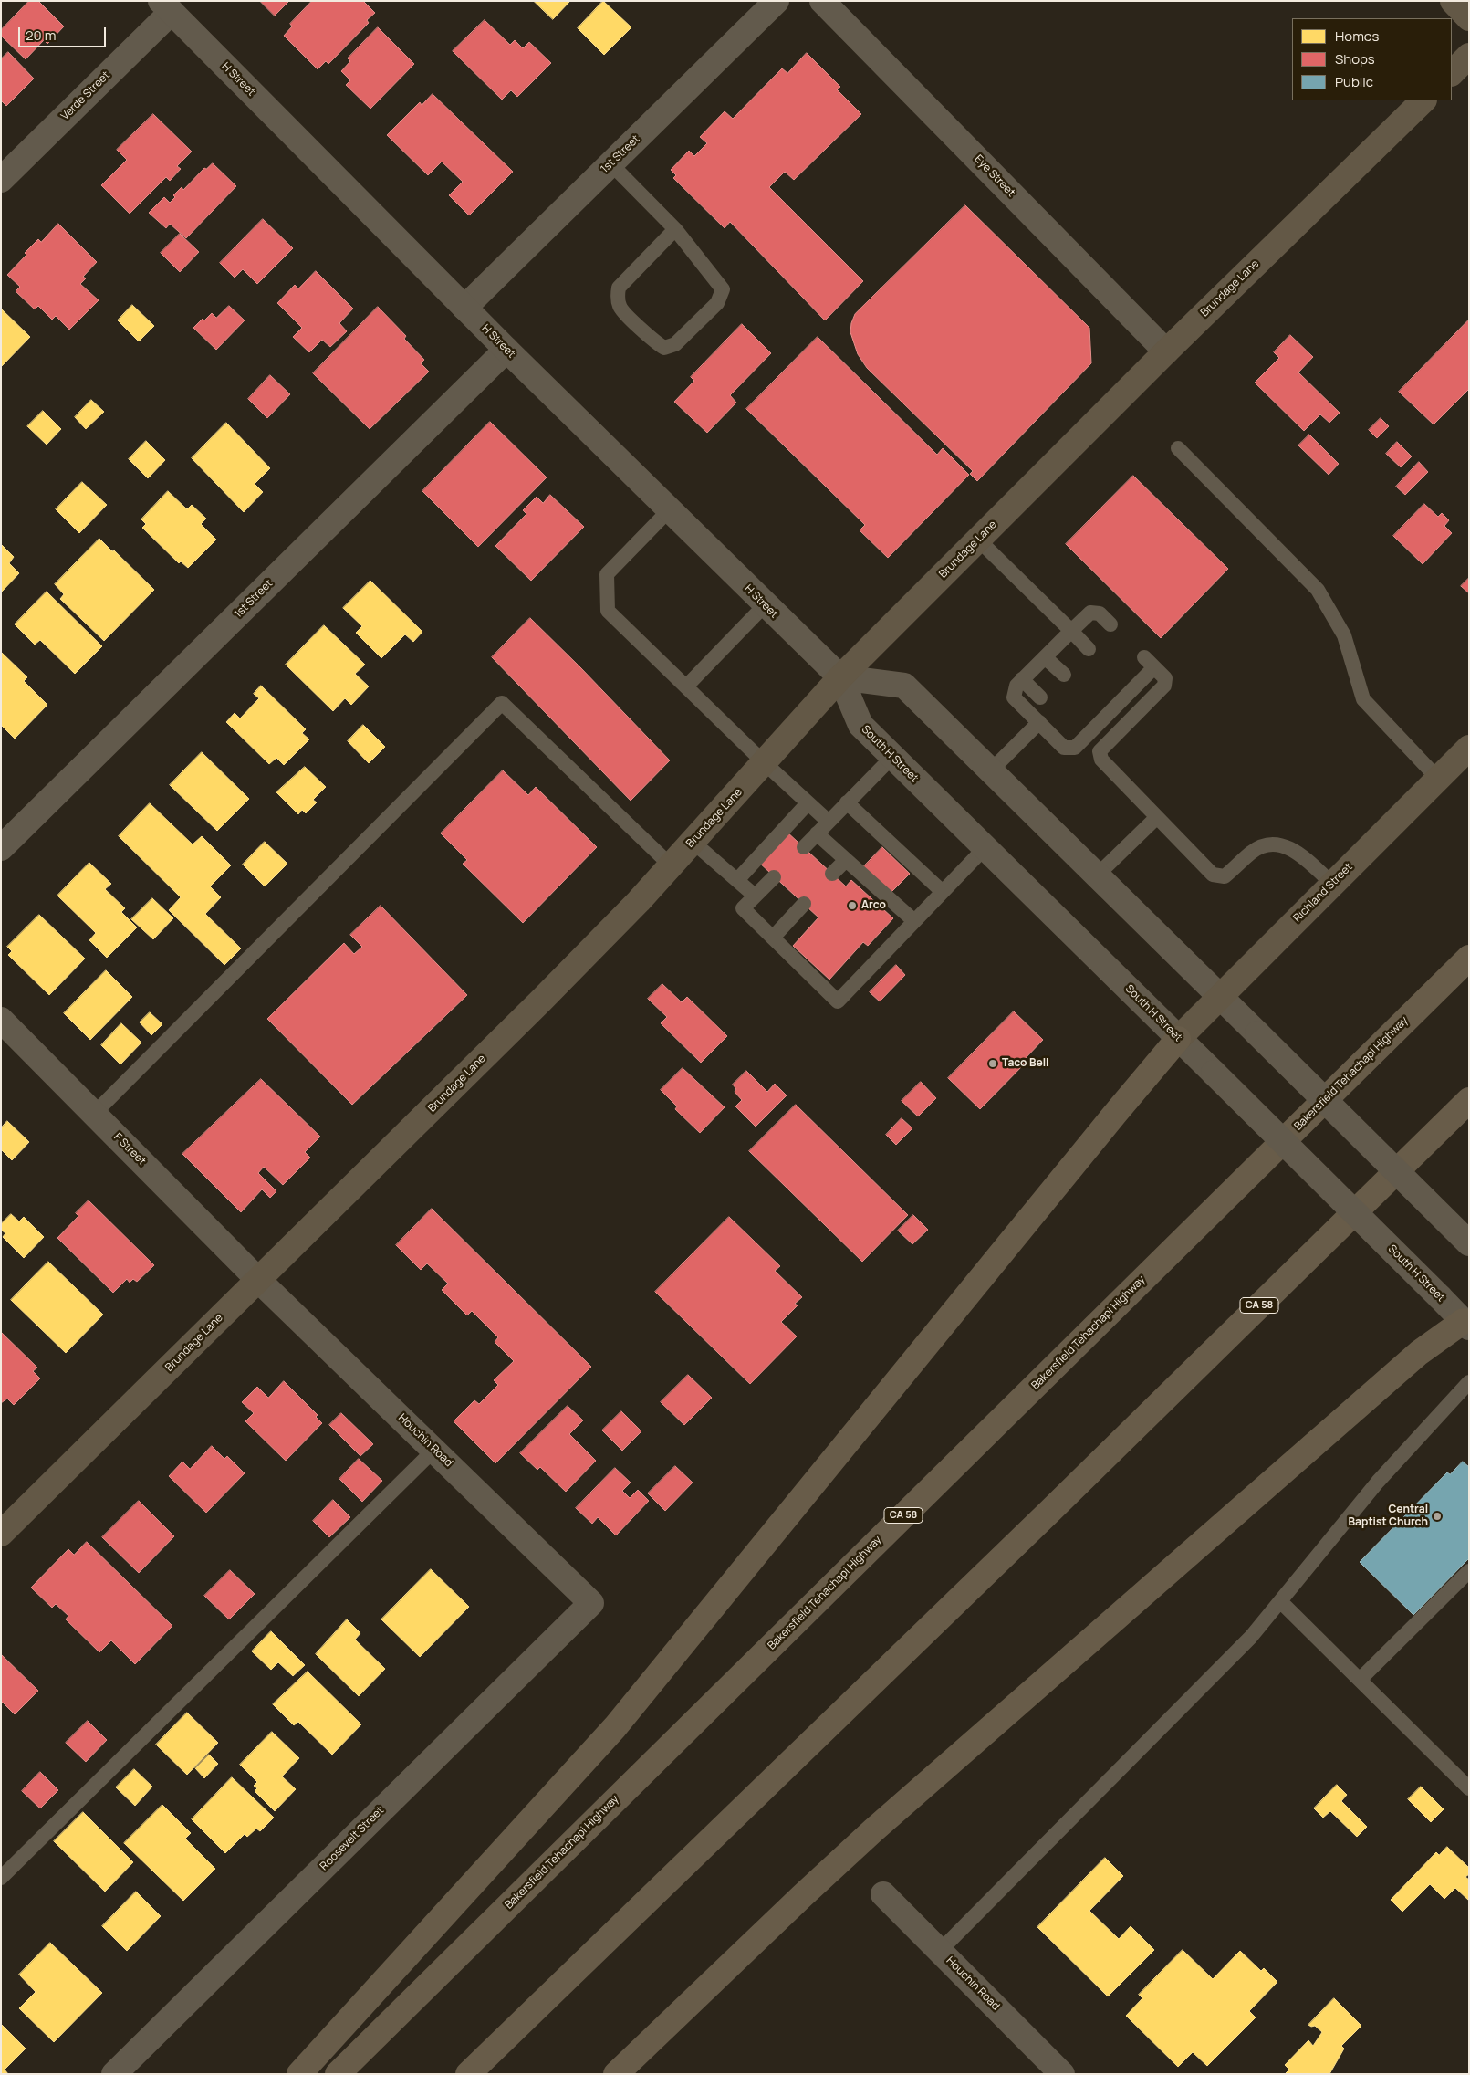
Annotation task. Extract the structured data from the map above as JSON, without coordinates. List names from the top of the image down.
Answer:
{
  "streets": {
    "highway": ["Bakersfield Tehachapi Highway", "CA 58"],
    "main road": ["Brundage Lane", "Richland Street"],
    "street": [
      "H Street",
      "Verde Street",
      "1st Street",
      "Eye Street",
      "South H Street",
      "F Street",
      "Houchin Road",
      "Roosevelt Street"
    ]
  },
  "crossings": [
    ["H Street", "Verde Street"],
    ["H Street", "1st Street"],
    ["H Street", "Brundage Lane"],
    ["H Street", "South H Street"],
    ["Eye Street", "Brundage Lane"],
    ["Brundage Lane", "South H Street"],
    ["Brundage Lane", "F Street"],
    ["Brundage Lane", "Houchin Road"],
    ["South H Street", "Richland Street"],
    ["F Street", "Houchin Road"],
    ["Houchin Road", "Roosevelt Street"]
  ],
  "places": ["Arco", "Taco Bell", "Central Baptist Church"],
  "legend": ["Homes", "Shops", "Public"],
  "scale_bar": "20 m"
}
